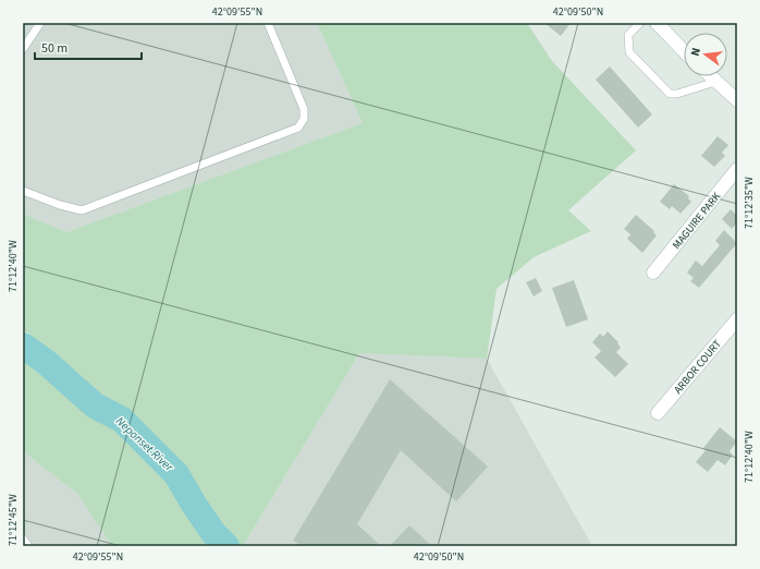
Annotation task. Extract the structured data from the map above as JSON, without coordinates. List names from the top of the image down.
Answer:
{
  "streets": {
    "street": ["MAGUIRE PARK", "ARBOR COURT"]
  },
  "water": ["Neponset River"],
  "scale_bar": "50 m",
  "north": "left",
  "coordinates": [
    "42°09'55\"N",
    "42°09'50\"N",
    "71°12'35\"W",
    "71°12'40\"W",
    "71°12'45\"W"
  ]
}
